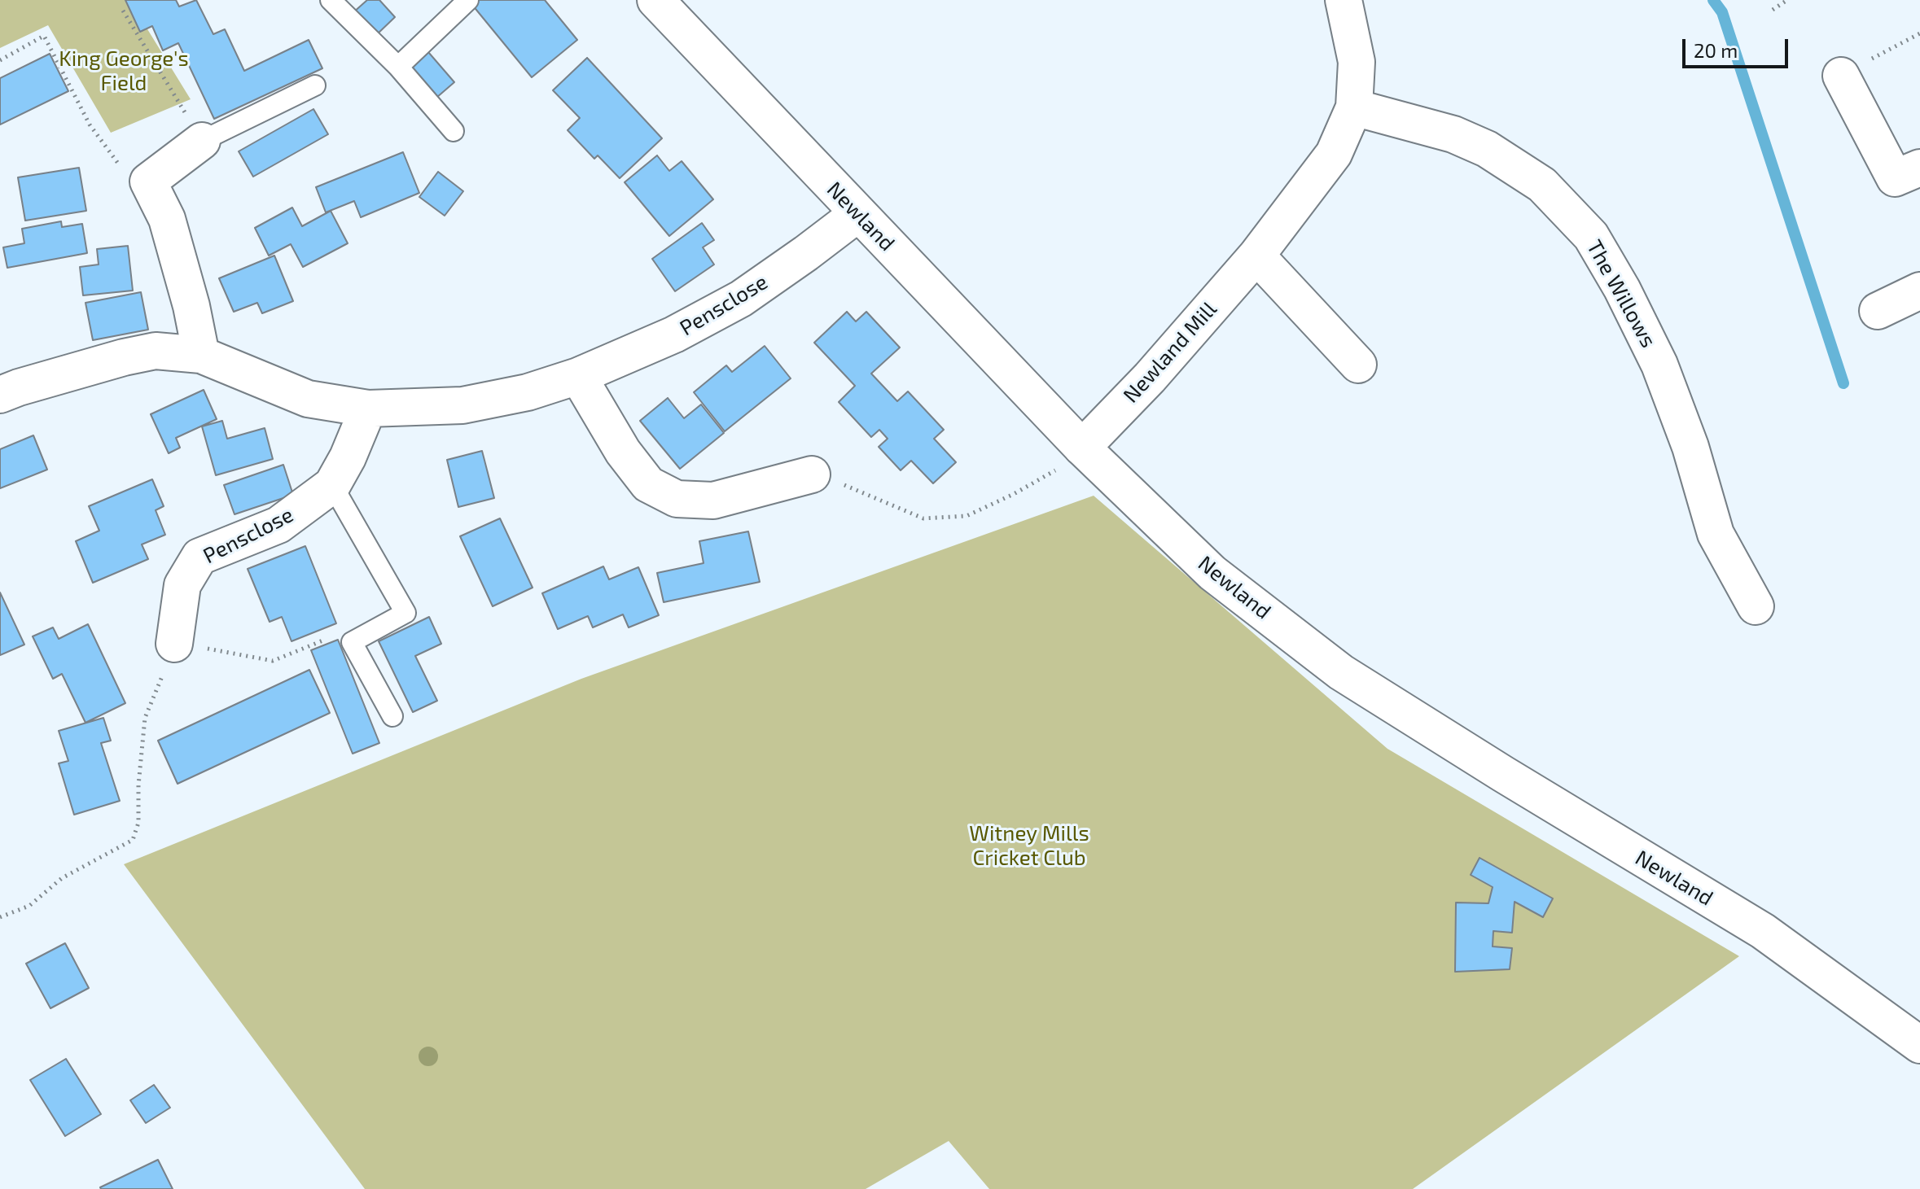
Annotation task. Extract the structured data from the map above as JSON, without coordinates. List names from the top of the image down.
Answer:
{
  "streets": {
    "street": [
      "Newland",
      "The Willows",
      "Pensclose",
      "Newland Mill"
    ]
  },
  "crossings": [
    ["Newland", "Pensclose"],
    ["Newland", "Newland Mill"],
    ["The Willows", "Newland Mill"]
  ],
  "parks": ["King George's Field", "Witney Mills Cricket Club"],
  "scale_bar": "20 m"
}
